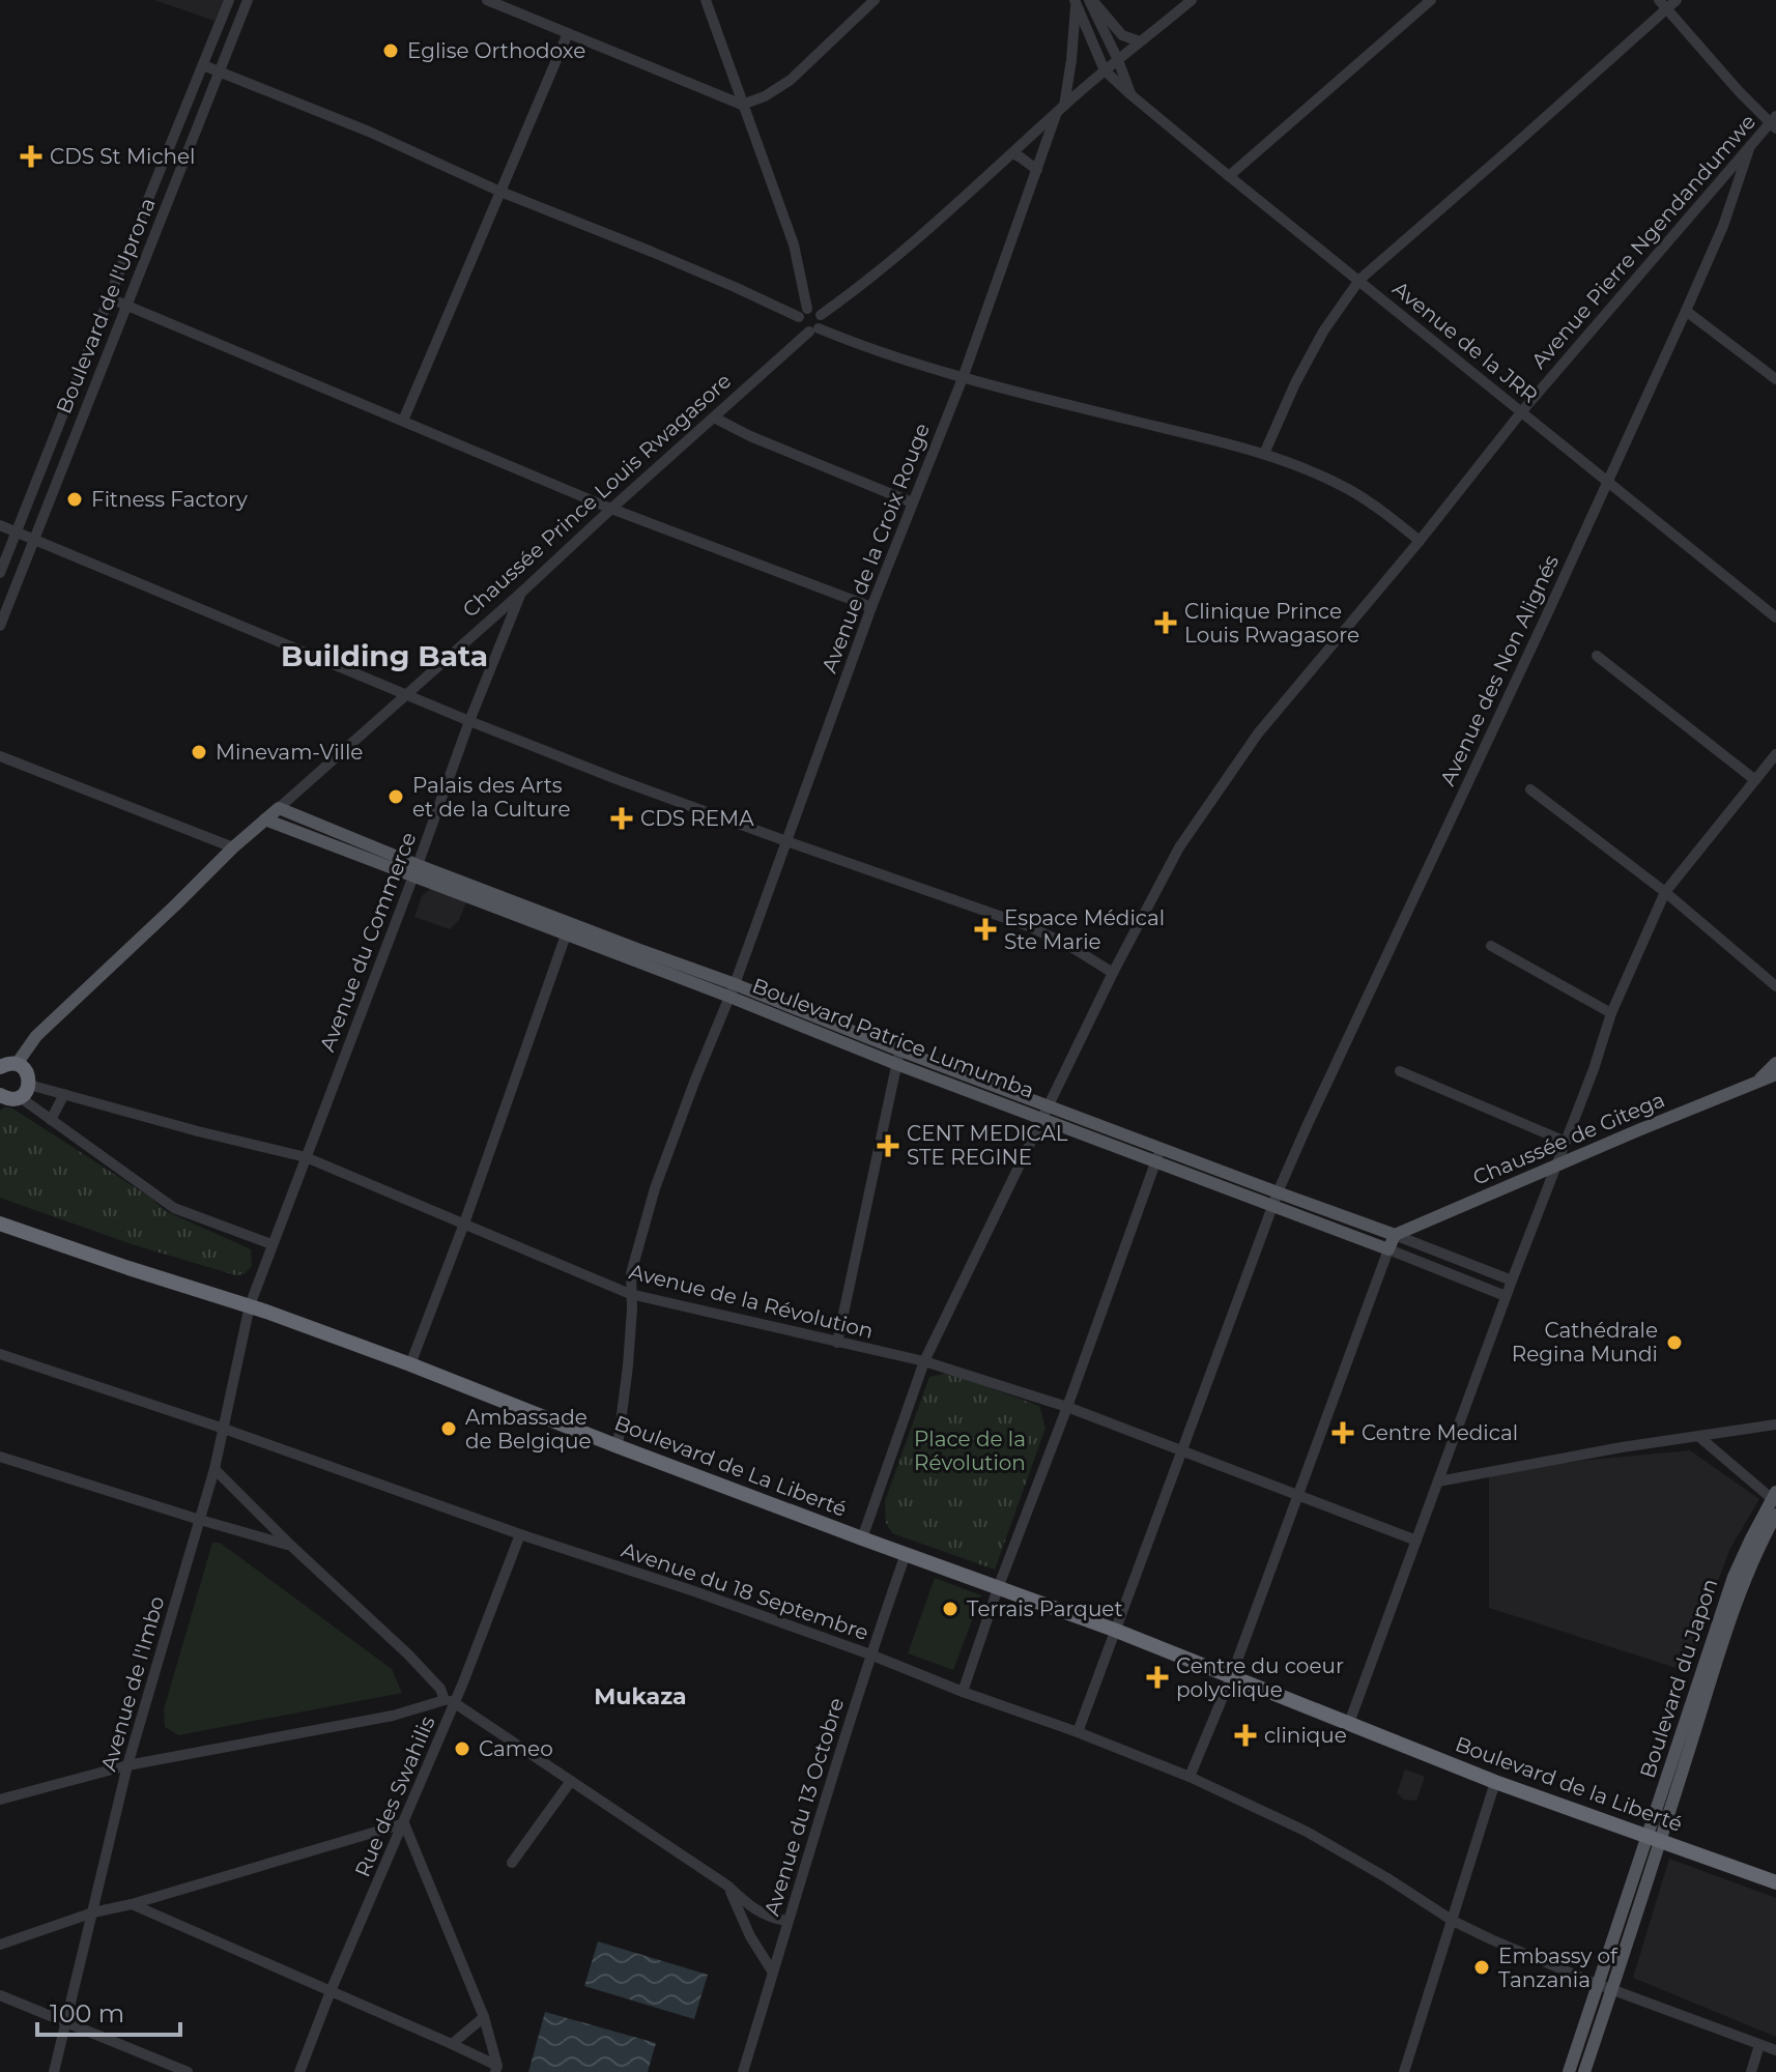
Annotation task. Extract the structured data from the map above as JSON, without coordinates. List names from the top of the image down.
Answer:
{
  "streets": {
    "highway": ["Boulevard de La Liberté", "Boulevard de la Liberté"],
    "main road": [
      "Chaussée Prince Louis Rwagasore",
      "Boulevard Patrice Lumumba",
      "Chaussée de Gitega",
      "Boulevard du Japon"
    ],
    "street": [
      "Avenue Pierre Ngendandumwe",
      "Boulevard de l'Uprona",
      "Avenue de la JRR",
      "Avenue de la Croix Rouge",
      "Avenue des Non Alignés",
      "Avenue du Commerce",
      "Avenue de la Révolution",
      "Avenue du 18 Septembre",
      "Avenue de l'Imbo",
      "Rue des Swahilis",
      "Avenue du 13 Octobre"
    ]
  },
  "crossings": [
    ["Avenue Pierre Ngendandumwe", "Avenue de la JRR"],
    ["Avenue Pierre Ngendandumwe", "Avenue des Non Alignés"],
    ["Avenue Pierre Ngendandumwe", "Boulevard Patrice Lumumba"],
    ["Avenue Pierre Ngendandumwe", "Avenue de la Révolution"],
    ["Avenue Pierre Ngendandumwe", "Boulevard de La Liberté"],
    ["Avenue de la JRR", "Avenue des Non Alignés"],
    ["Chaussée Prince Louis Rwagasore", "Avenue du Commerce"],
    ["Chaussée Prince Louis Rwagasore", "Boulevard Patrice Lumumba"],
    ["Avenue de la Croix Rouge", "Boulevard Patrice Lumumba"],
    ["Avenue de la Croix Rouge", "Avenue de la Révolution"],
    ["Avenue de la Croix Rouge", "Boulevard de La Liberté"],
    ["Avenue des Non Alignés", "Boulevard Patrice Lumumba"],
    ["Avenue des Non Alignés", "Avenue de la Révolution"],
    ["Avenue des Non Alignés", "Boulevard de La Liberté"],
    ["Avenue des Non Alignés", "Avenue du 18 Septembre"],
    ["Avenue du Commerce", "Boulevard Patrice Lumumba"],
    ["Avenue du Commerce", "Avenue de la Révolution"],
    ["Avenue du Commerce", "Boulevard de La Liberté"],
    ["Avenue du Commerce", "Avenue de l'Imbo"],
    ["Boulevard Patrice Lumumba", "Chaussée de Gitega"],
    ["Boulevard de La Liberté", "Avenue de l'Imbo"],
    ["Boulevard de La Liberté", "Boulevard de la Liberté"],
    ["Boulevard de La Liberté", "Avenue du 13 Octobre"],
    ["Avenue du 18 Septembre", "Boulevard du Japon"],
    ["Avenue du 18 Septembre", "Avenue de l'Imbo"],
    ["Avenue du 18 Septembre", "Rue des Swahilis"],
    ["Avenue du 18 Septembre", "Avenue du 13 Octobre"],
    ["Boulevard du Japon", "Boulevard de la Liberté"]
  ],
  "districts": ["Building Bata", "Mukaza"],
  "parks": ["Place de la Révolution"],
  "places": {
    "other": [
      "Eglise Orthodoxe",
      "Fitness Factory",
      "Minevam-Ville",
      "Palais des Arts et de la Culture",
      "Cathédrale Regina Mundi",
      "Ambassade de Belgique",
      "Terrais Parquet",
      "Cameo",
      "Embassy of Tanzania"
    ],
    "health": [
      "CDS St Michel",
      "Clinique Prince Louis Rwagasore",
      "CDS REMA",
      "Espace Médical Ste Marie",
      "CENT MEDICAL STE REGINE",
      "Centre Medical",
      "Centre du coeur polyclique",
      "clinique"
    ]
  },
  "scale_bar": "100 m"
}
